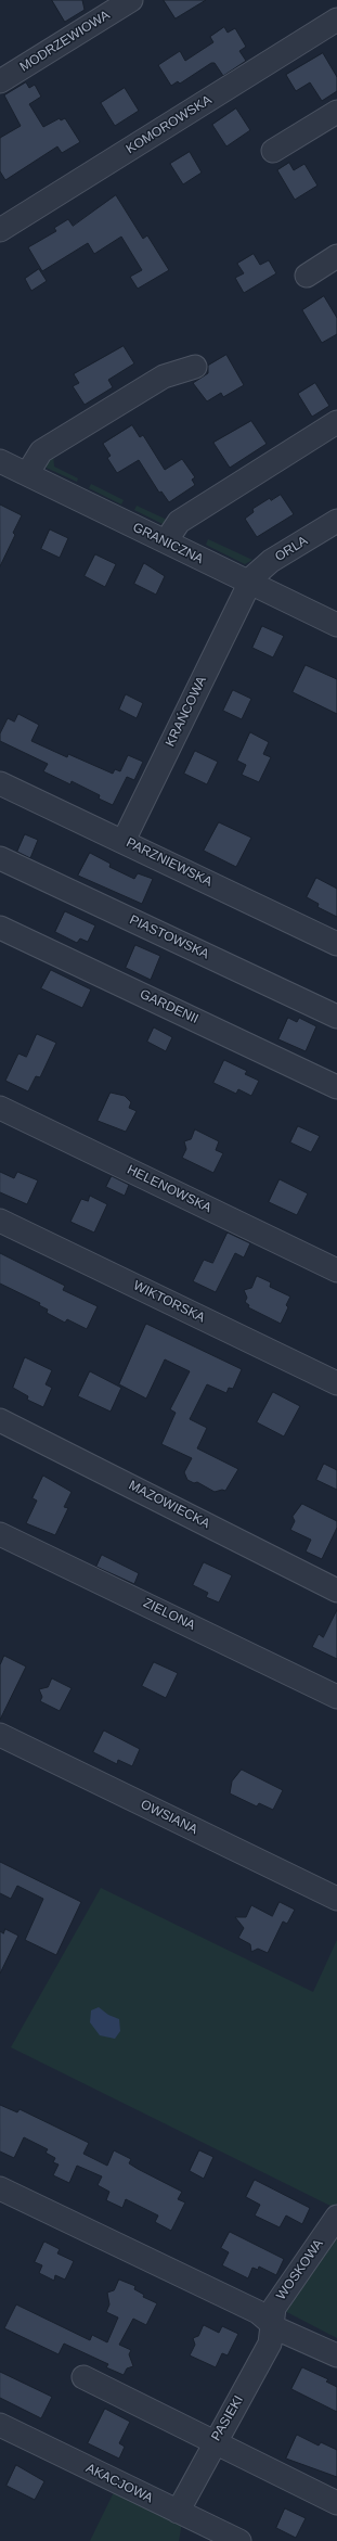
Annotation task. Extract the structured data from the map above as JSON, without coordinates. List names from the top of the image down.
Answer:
{
  "streets": {
    "street": [
      "MODRZEWIOWA",
      "KOMOROWSKA",
      "GRANICZNA",
      "ORLA",
      "KRAŃCOWA",
      "PARZNIEWSKA",
      "PIASTOWSKA",
      "GARDENII",
      "HELENOWSKA",
      "WIKTORSKA",
      "MAZOWIECKA",
      "ZIELONA",
      "OWSIANA",
      "WOSKOWA",
      "PASIEKI",
      "AKACJOWA"
    ]
  },
  "crossings": [
    ["GRANICZNA", "ORLA"],
    ["GRANICZNA", "KRAŃCOWA"],
    ["ORLA", "KRAŃCOWA"],
    ["KRAŃCOWA", "PARZNIEWSKA"],
    ["WOSKOWA", "PASIEKI"],
    ["PASIEKI", "AKACJOWA"]
  ]
}
